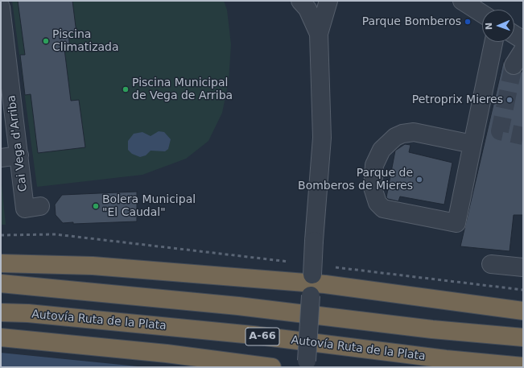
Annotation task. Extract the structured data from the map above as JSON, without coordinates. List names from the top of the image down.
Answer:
{
  "streets": {
    "highway": ["Autovía Ruta de la Plata", "A-66"],
    "street": ["Cai Vega d'Arriba"]
  },
  "places": [
    "Parque Bomberos",
    "Piscina Climatizada",
    "Piscina Municipal de Vega de Arriba",
    "Petroprix Mieres",
    "Parque de Bomberos de Mieres",
    "Bolera Municipal \"El Caudal\""
  ],
  "north": "left"
}
